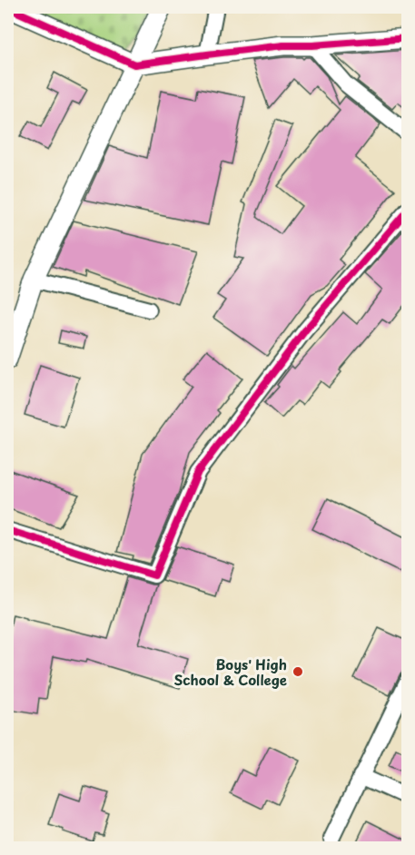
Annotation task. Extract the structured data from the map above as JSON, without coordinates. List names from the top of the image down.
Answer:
{
  "places": ["Boys' High School & College"]
}
